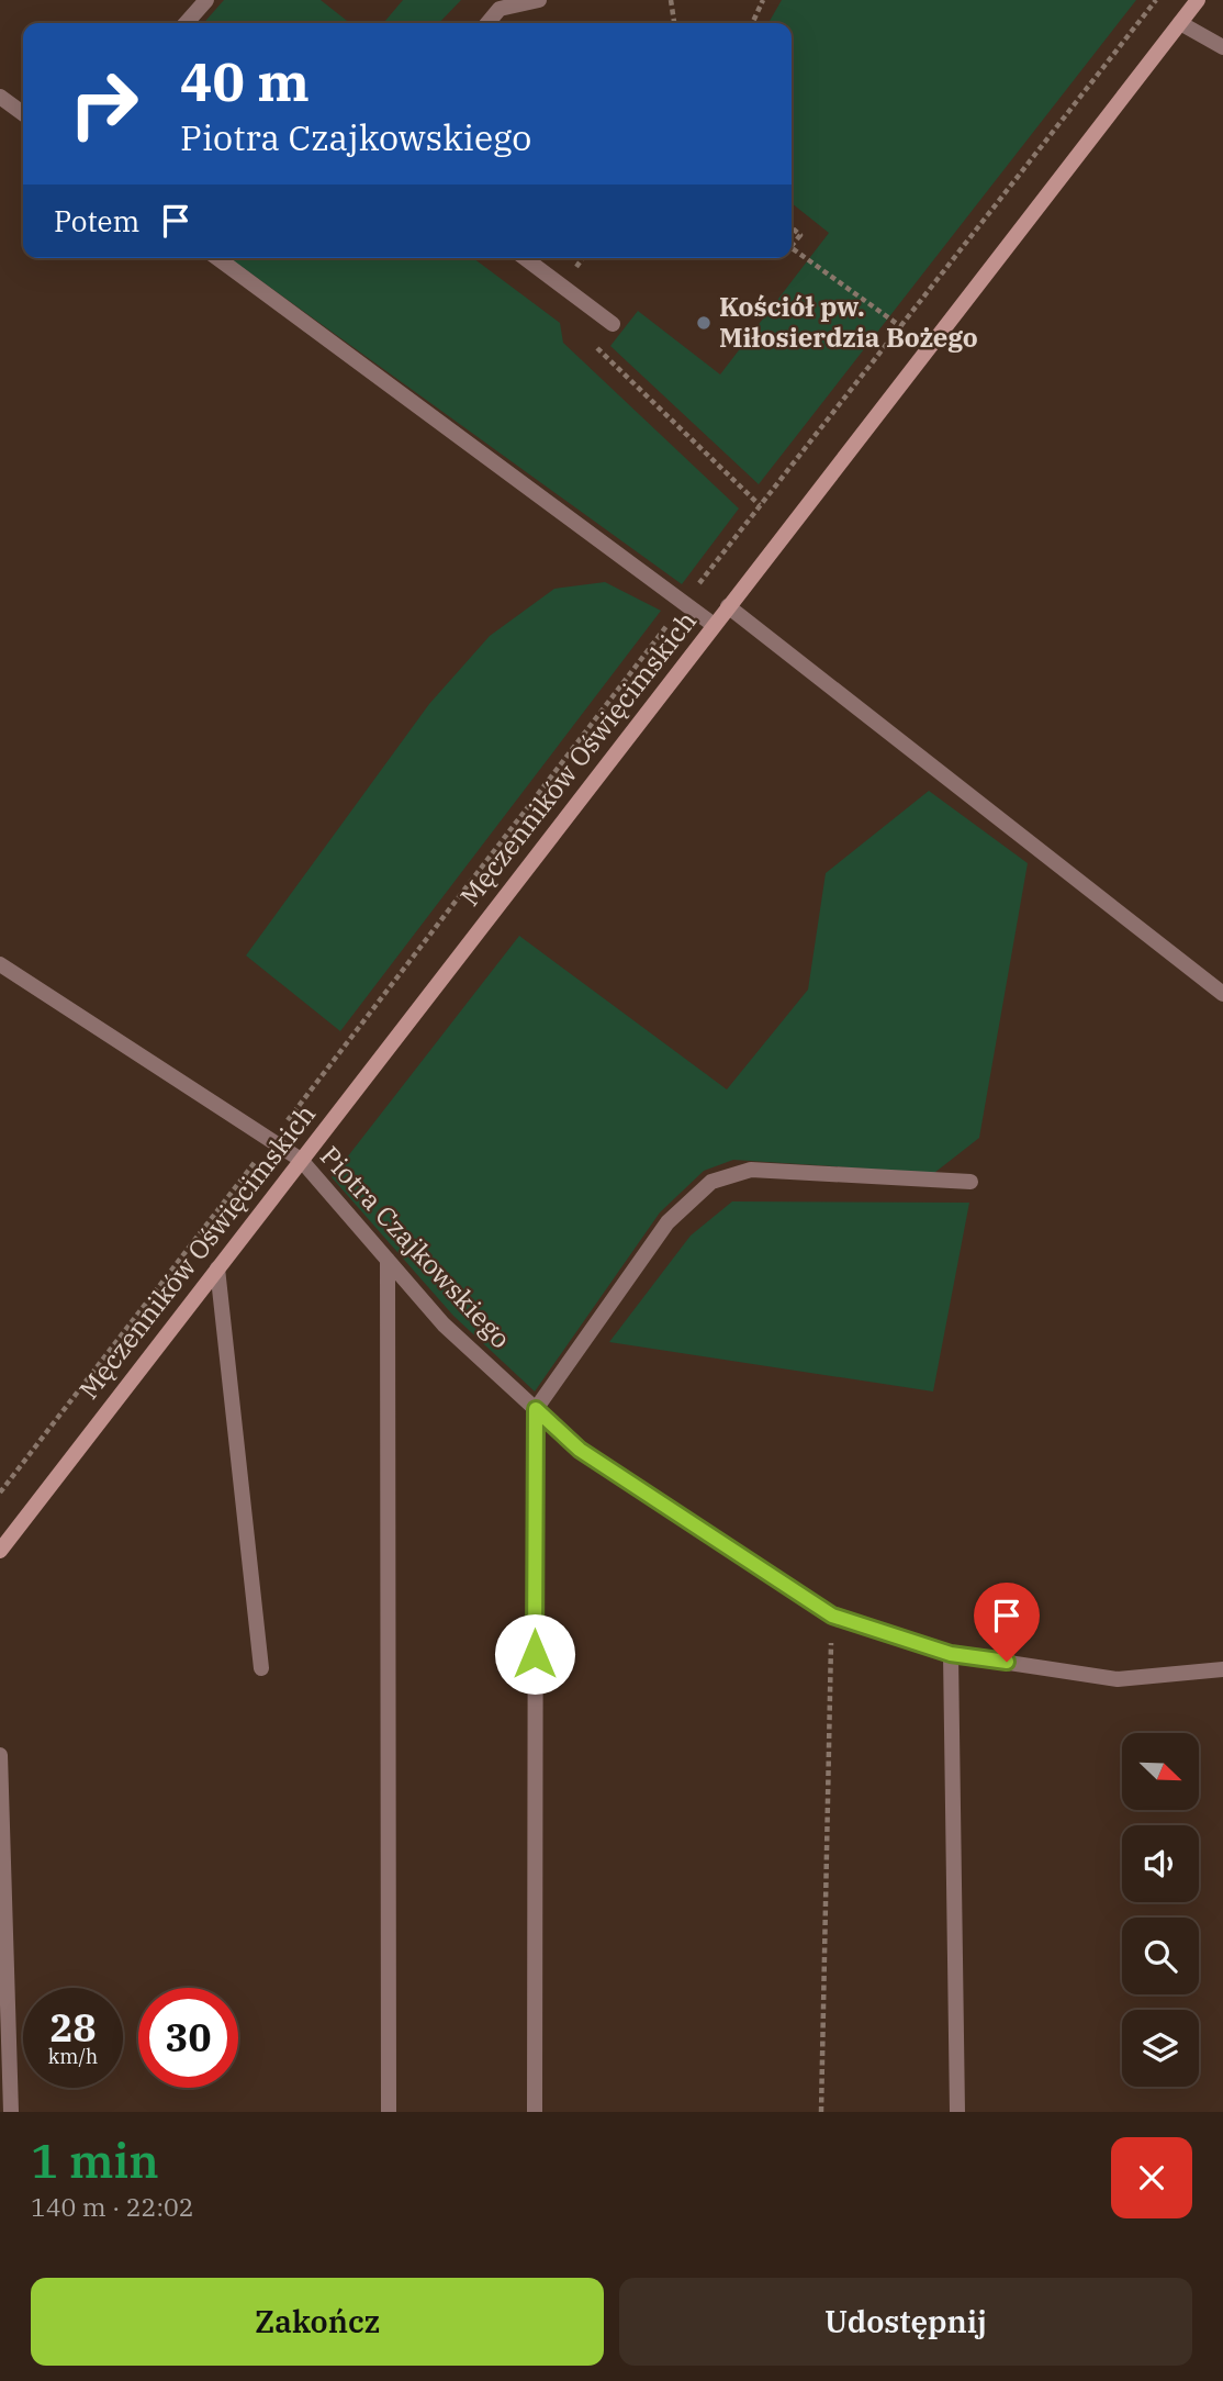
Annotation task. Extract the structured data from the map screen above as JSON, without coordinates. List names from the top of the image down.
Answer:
{
  "streets": {
    "main road": ["Męczenników Oświęcimskich"],
    "street": ["Piotra Czajkowskiego"]
  },
  "crossings": [
    ["Męczenników Oświęcimskich", "Piotra Czajkowskiego"]
  ],
  "places": ["Kościół pw. Miłosierdzia Bożego"],
  "north": "bottom right",
  "page": {
    "turn": ["40 m", "Piotra Czajkowskiego"],
    "then": "Potem",
    "speed": "28 km/h",
    "limit": "30",
    "heading": ["1 min", "140 m · 22:02"],
    "buttons": ["Zakończ", "Udostępnij"]
  }
}
